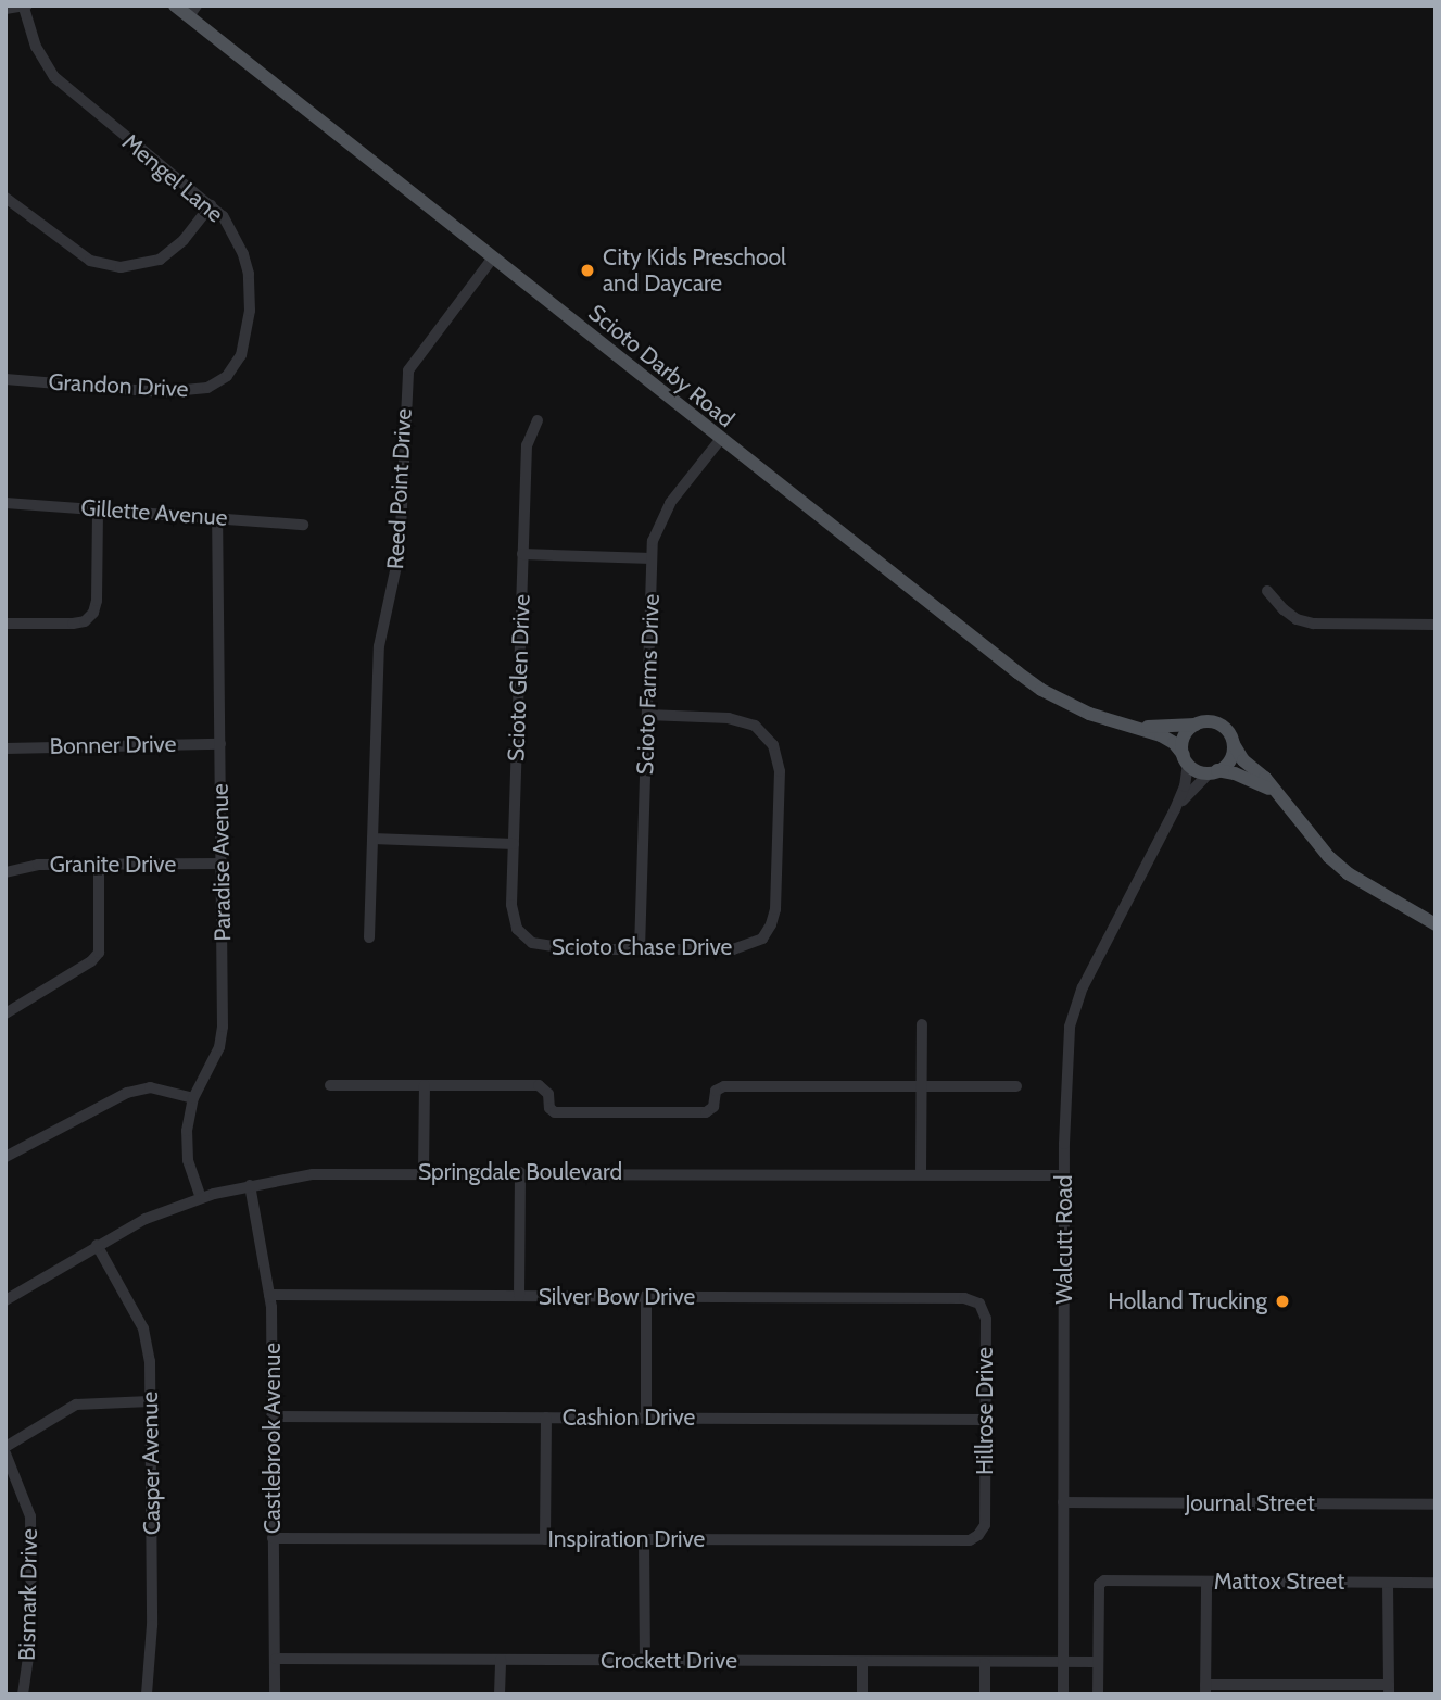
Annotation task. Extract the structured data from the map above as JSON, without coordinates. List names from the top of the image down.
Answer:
{
  "streets": {
    "main road": ["Scioto Darby Road"],
    "street": [
      "Mengel Lane",
      "Grandon Drive",
      "Reed Point Drive",
      "Gillette Avenue",
      "Scioto Glen Drive",
      "Scioto Farms Drive",
      "Bonner Drive",
      "Paradise Avenue",
      "Granite Drive",
      "Scioto Chase Drive",
      "Springdale Boulevard",
      "Walcutt Road",
      "Silver Bow Drive",
      "Hillrose Drive",
      "Cashion Drive",
      "Castlebrook Avenue",
      "Casper Avenue",
      "Journal Street",
      "Inspiration Drive",
      "Mattox Street",
      "Bismark Drive",
      "Crockett Drive"
    ]
  },
  "crossings": [
    ["Mengel Lane", "Grandon Drive"],
    ["Scioto Darby Road", "Reed Point Drive"],
    ["Scioto Darby Road", "Scioto Farms Drive"],
    ["Scioto Darby Road", "Walcutt Road"],
    ["Gillette Avenue", "Paradise Avenue"],
    ["Scioto Glen Drive", "Scioto Chase Drive"],
    ["Scioto Farms Drive", "Scioto Chase Drive"],
    ["Bonner Drive", "Paradise Avenue"],
    ["Paradise Avenue", "Granite Drive"],
    ["Paradise Avenue", "Springdale Boulevard"],
    ["Springdale Boulevard", "Walcutt Road"],
    ["Springdale Boulevard", "Castlebrook Avenue"],
    ["Springdale Boulevard", "Casper Avenue"],
    ["Walcutt Road", "Journal Street"],
    ["Walcutt Road", "Crockett Drive"],
    ["Silver Bow Drive", "Hillrose Drive"],
    ["Silver Bow Drive", "Castlebrook Avenue"],
    ["Hillrose Drive", "Cashion Drive"],
    ["Hillrose Drive", "Inspiration Drive"],
    ["Cashion Drive", "Castlebrook Avenue"],
    ["Castlebrook Avenue", "Inspiration Drive"],
    ["Castlebrook Avenue", "Crockett Drive"],
    ["Mattox Street", "Crockett Drive"]
  ],
  "places": ["City Kids Preschool and Daycare", "Holland Trucking"]
}
